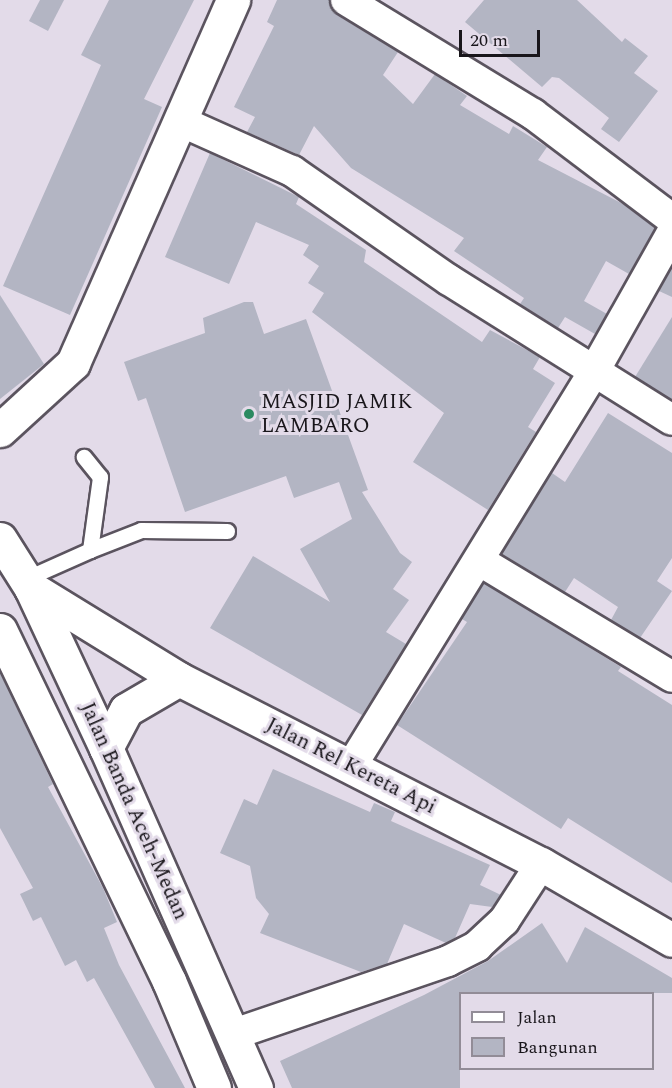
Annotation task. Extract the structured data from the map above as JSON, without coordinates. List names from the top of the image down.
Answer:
{
  "streets": {
    "main road": ["Jalan Rel Kereta Api", "Jalan Banda Aceh-Medan"]
  },
  "crossings": [
    ["Jalan Rel Kereta Api", "Jalan Banda Aceh-Medan"]
  ],
  "places": ["MASJID JAMIK LAMBARO"],
  "legend": ["Jalan", "Bangunan"],
  "scale_bar": "20 m"
}
